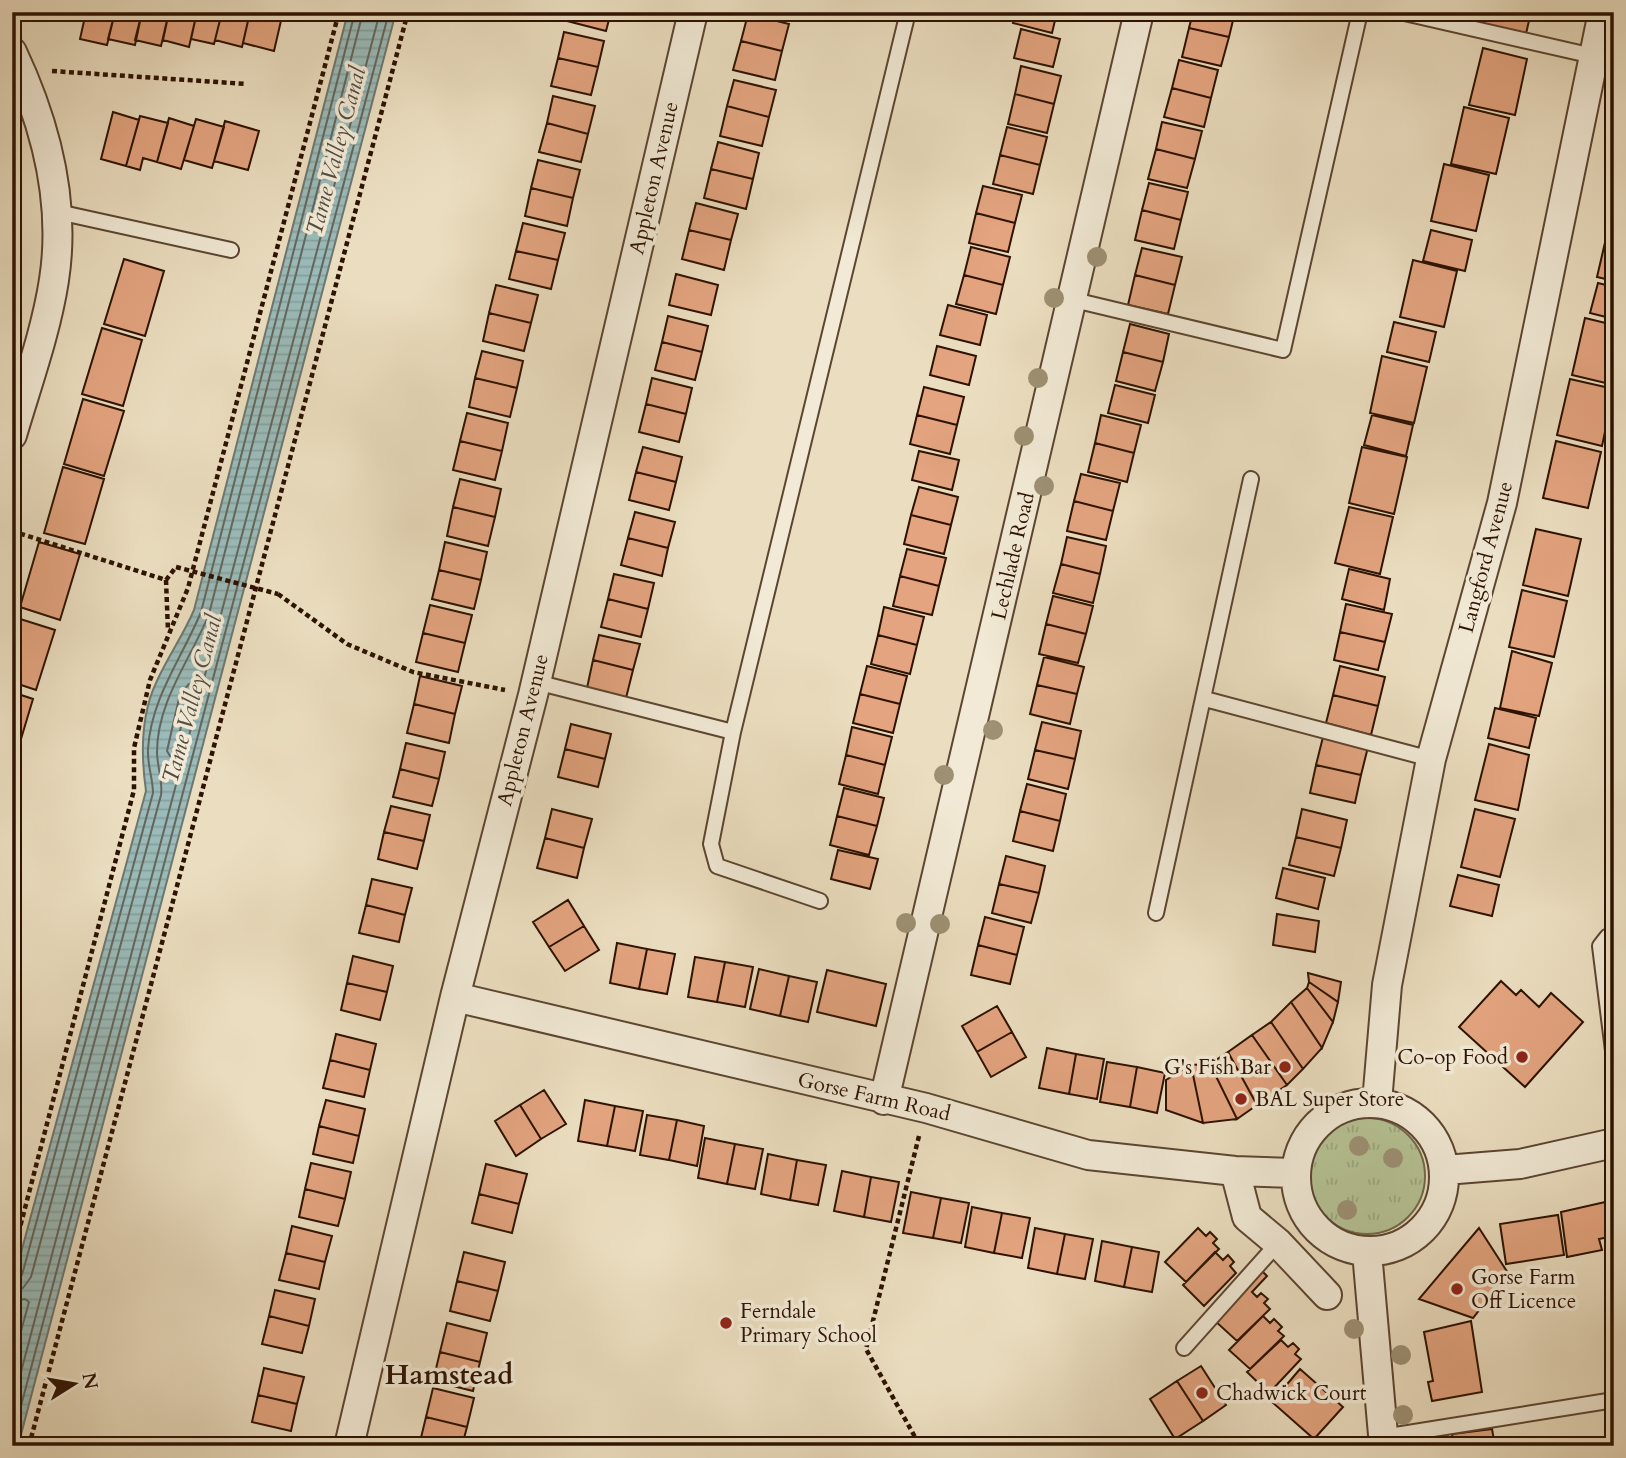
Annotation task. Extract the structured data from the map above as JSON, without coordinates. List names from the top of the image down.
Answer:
{
  "streets": {
    "street": [
      "Appleton Avenue",
      "Lechlade Road",
      "Langford Avenue",
      "Gorse Farm Road"
    ]
  },
  "crossings": [
    ["Appleton Avenue", "Gorse Farm Road"],
    ["Lechlade Road", "Gorse Farm Road"],
    ["Langford Avenue", "Gorse Farm Road"]
  ],
  "districts": ["Hamstead"],
  "water": ["Tame Valley Canal"],
  "places": [
    "Co-op Food",
    "G's Fish Bar",
    "BAL Super Store",
    "Gorse Farm Off Licence",
    "Ferndale Primary School",
    "Chadwick Court"
  ],
  "north": "right"
}
